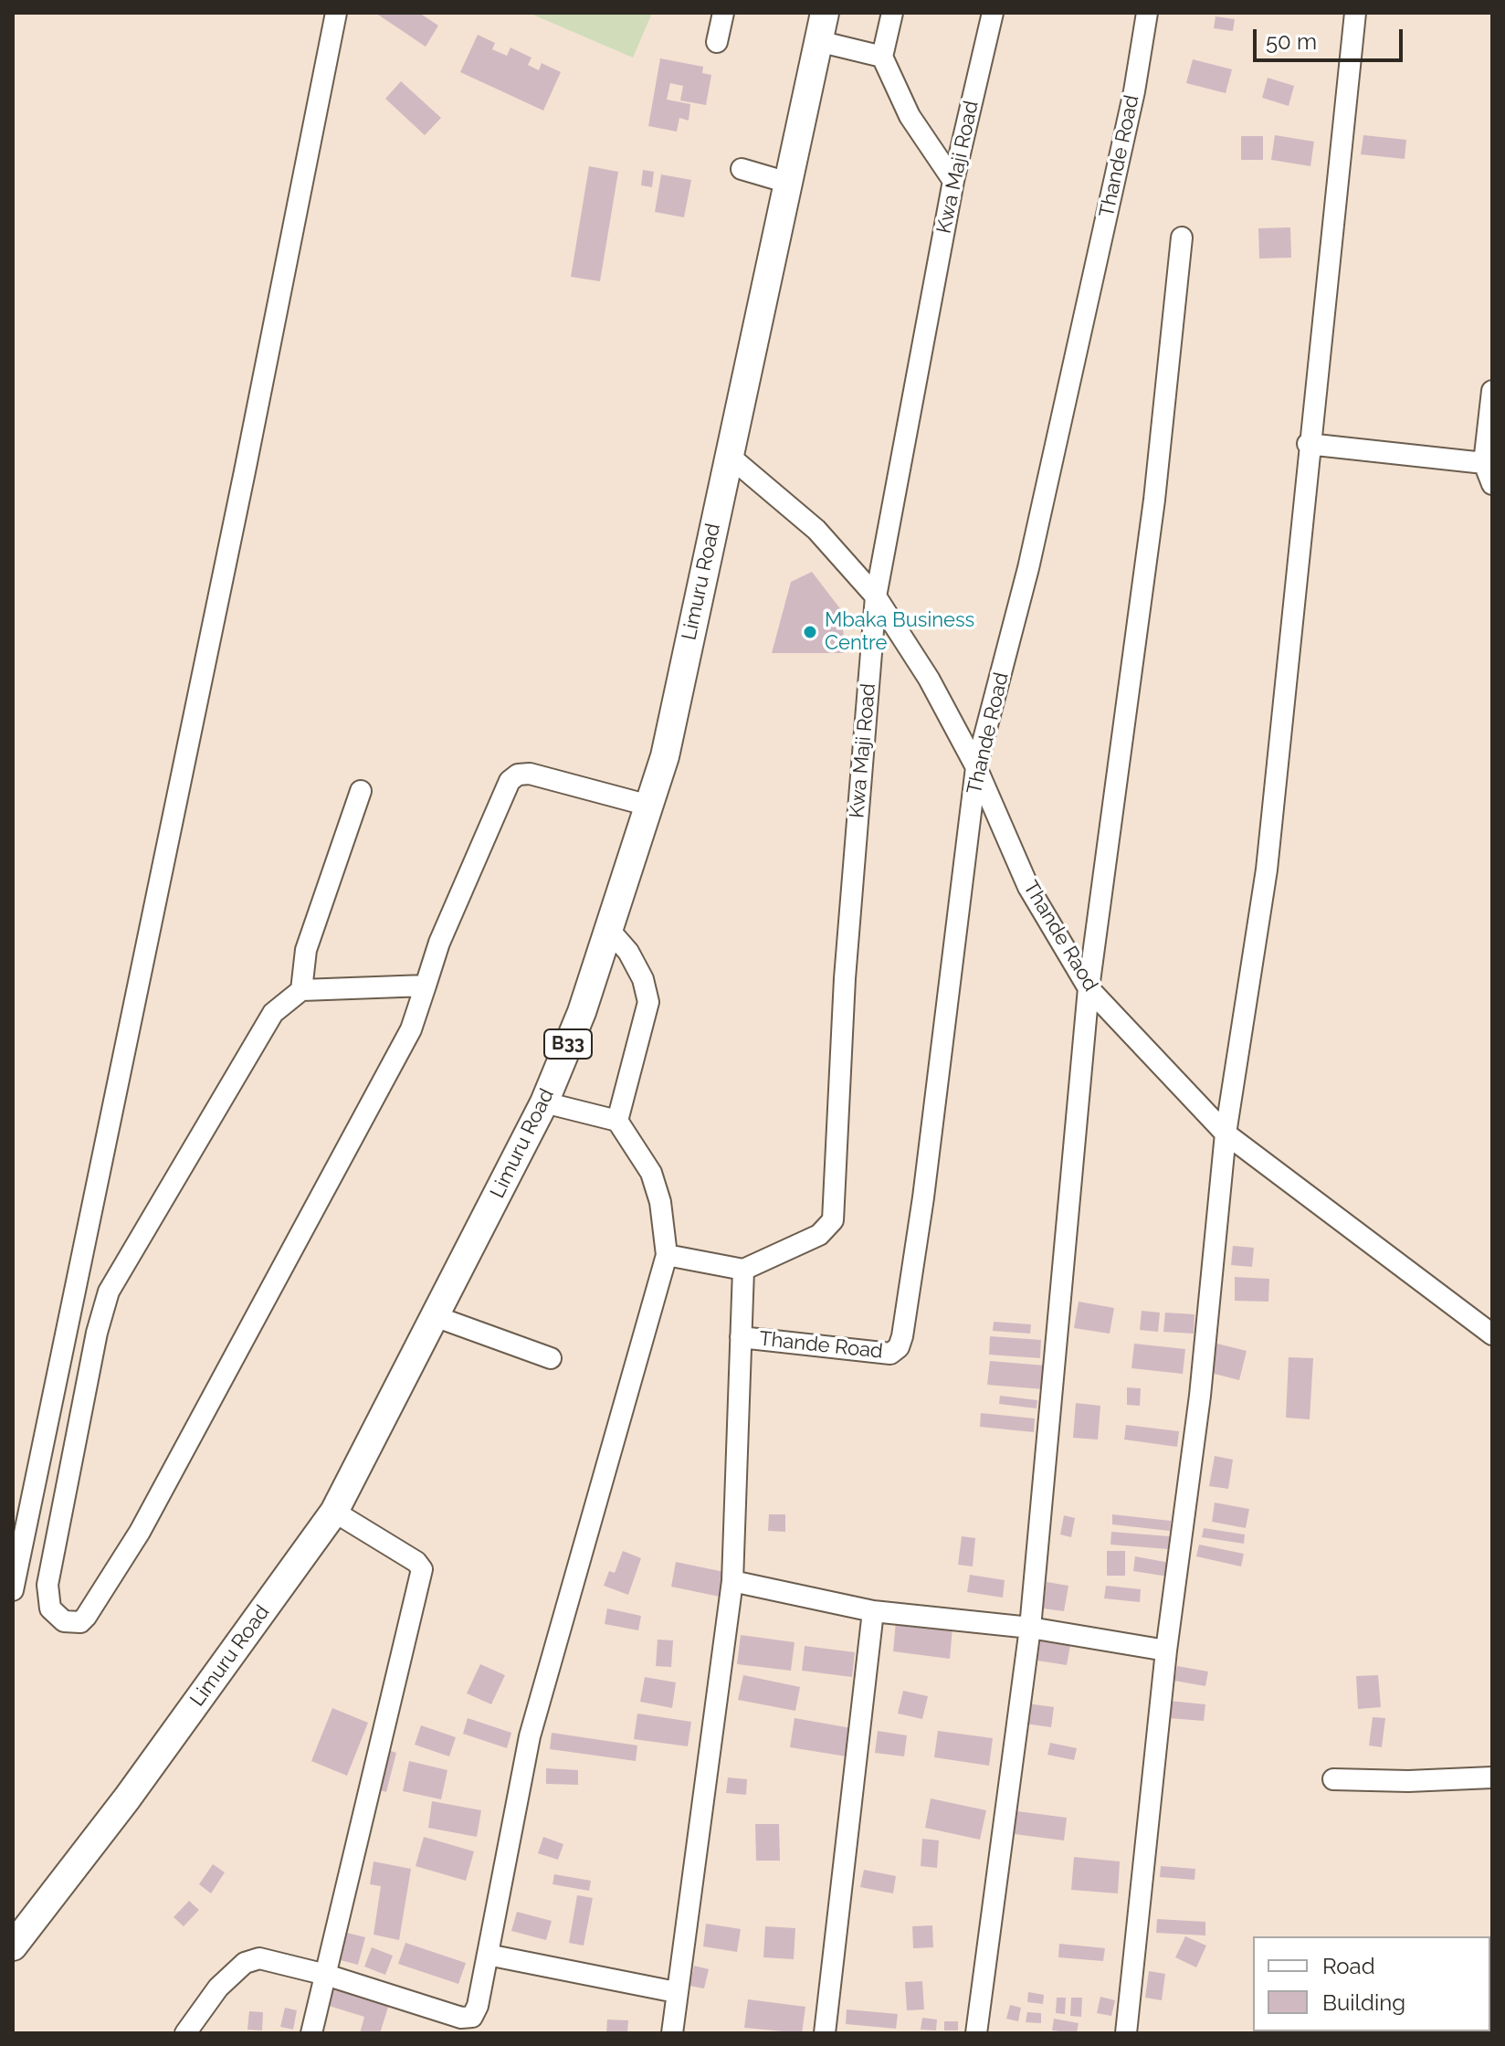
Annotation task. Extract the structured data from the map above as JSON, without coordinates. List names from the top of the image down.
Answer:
{
  "streets": {
    "highway": ["Limuru Road", "B33"],
    "street": ["Thande Road", "Kwa Maji Road", "Thande Raod"]
  },
  "crossings": [
    ["Thande Road", "Thande Raod"],
    ["Kwa Maji Road", "Thande Raod"],
    ["Limuru Road", "Thande Raod"]
  ],
  "places": ["Mbaka Business Centre"],
  "legend": ["Road", "Building"],
  "scale_bar": "50 m"
}
